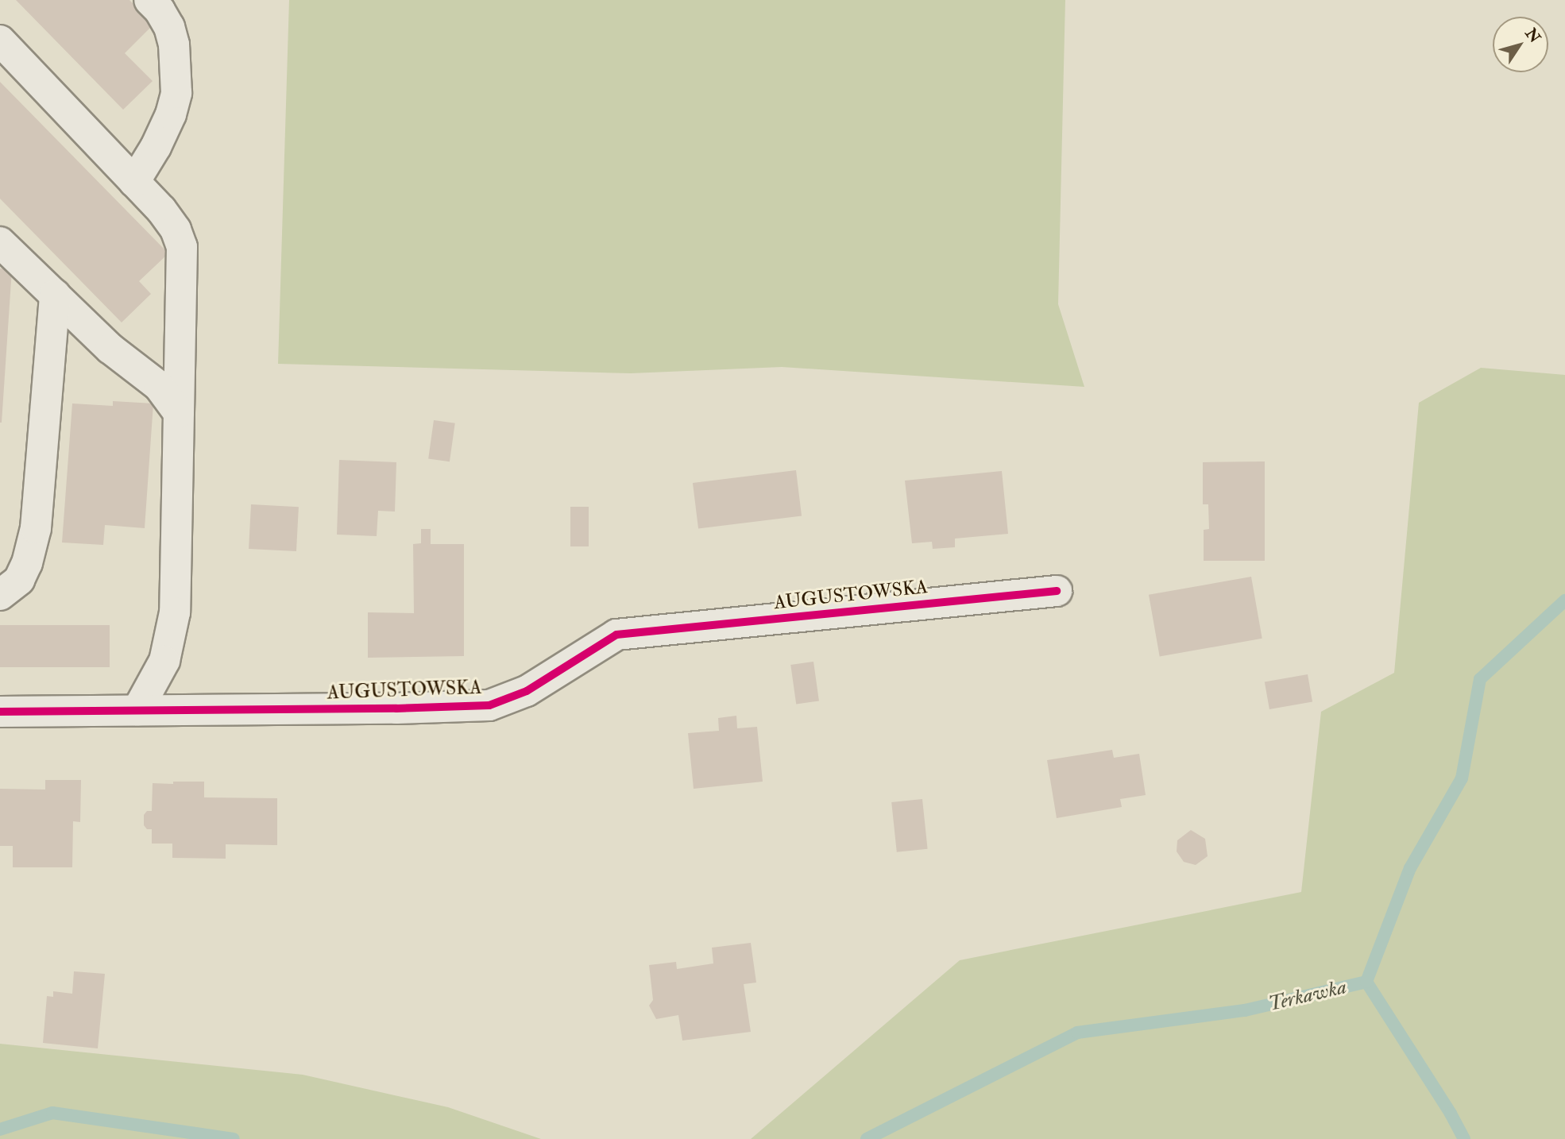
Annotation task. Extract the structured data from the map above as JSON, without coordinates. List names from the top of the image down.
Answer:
{
  "streets": {
    "street": ["AUGUSTOWSKA"]
  },
  "water": ["Terkawka"],
  "north": "top right"
}
